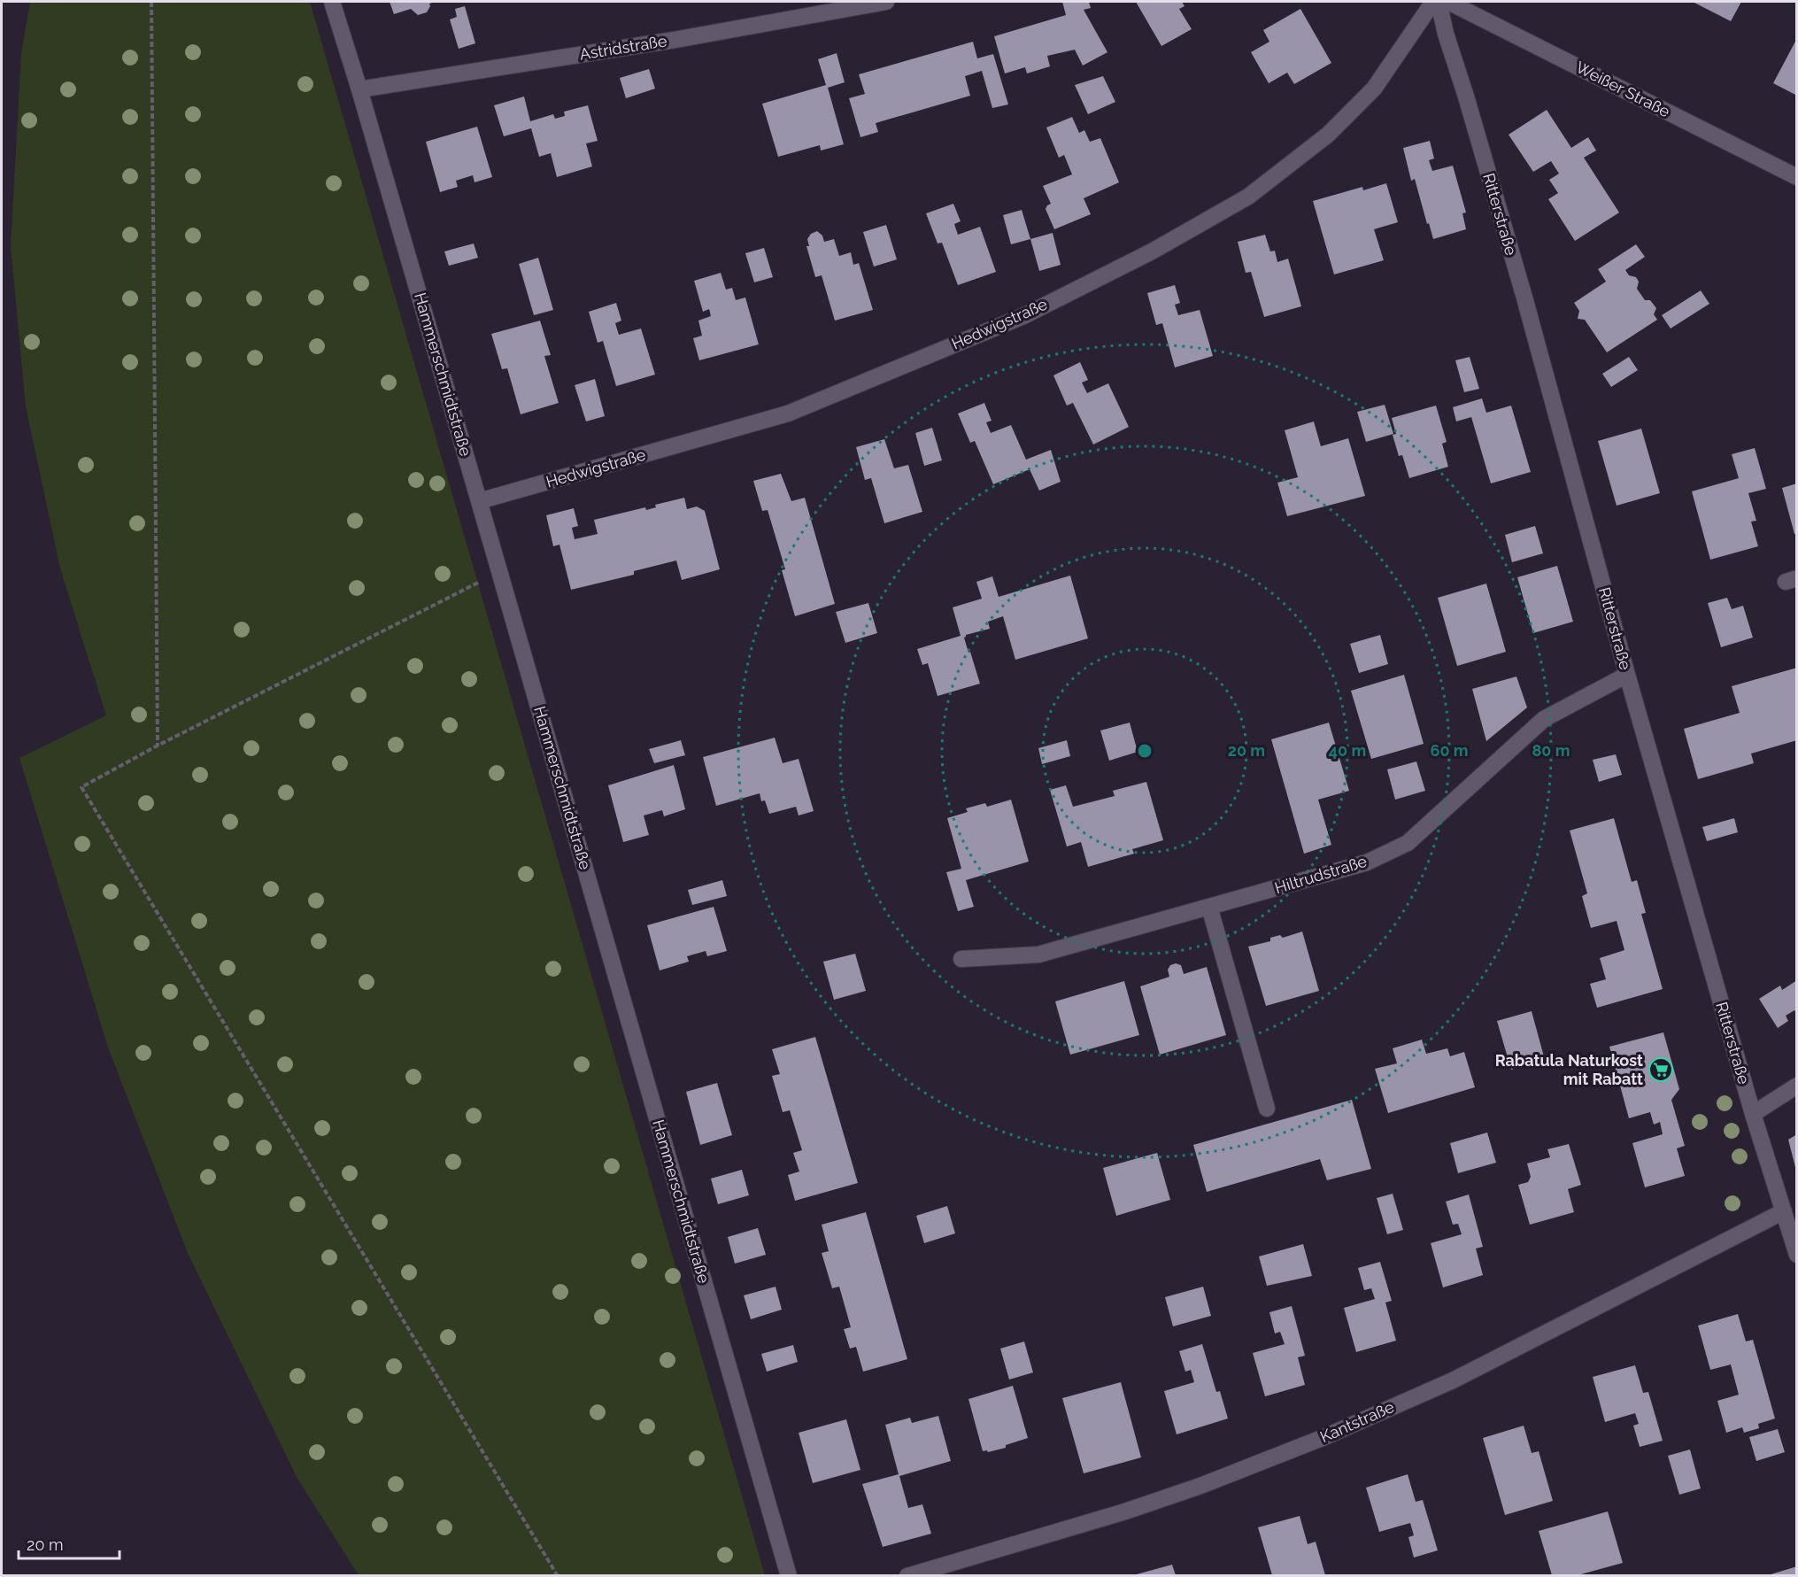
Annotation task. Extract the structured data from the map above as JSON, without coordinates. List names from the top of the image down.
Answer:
{
  "streets": {
    "street": [
      "Astridstraße",
      "Weißer Straße",
      "Ritterstraße",
      "Hedwigstraße",
      "Hammerschmidtstraße",
      "Hiltrudstraße",
      "Kantstraße"
    ]
  },
  "crossings": [
    ["Astridstraße", "Hammerschmidtstraße"],
    ["Ritterstraße", "Hiltrudstraße"],
    ["Ritterstraße", "Kantstraße"],
    ["Hedwigstraße", "Hammerschmidtstraße"]
  ],
  "places": {
    "supermarket": ["Rabatula Naturkost mit Rabatt"]
  },
  "scale_bar": "20 m",
  "rings": [
    "20 m",
    "40 m",
    "60 m",
    "80 m"
  ]
}
